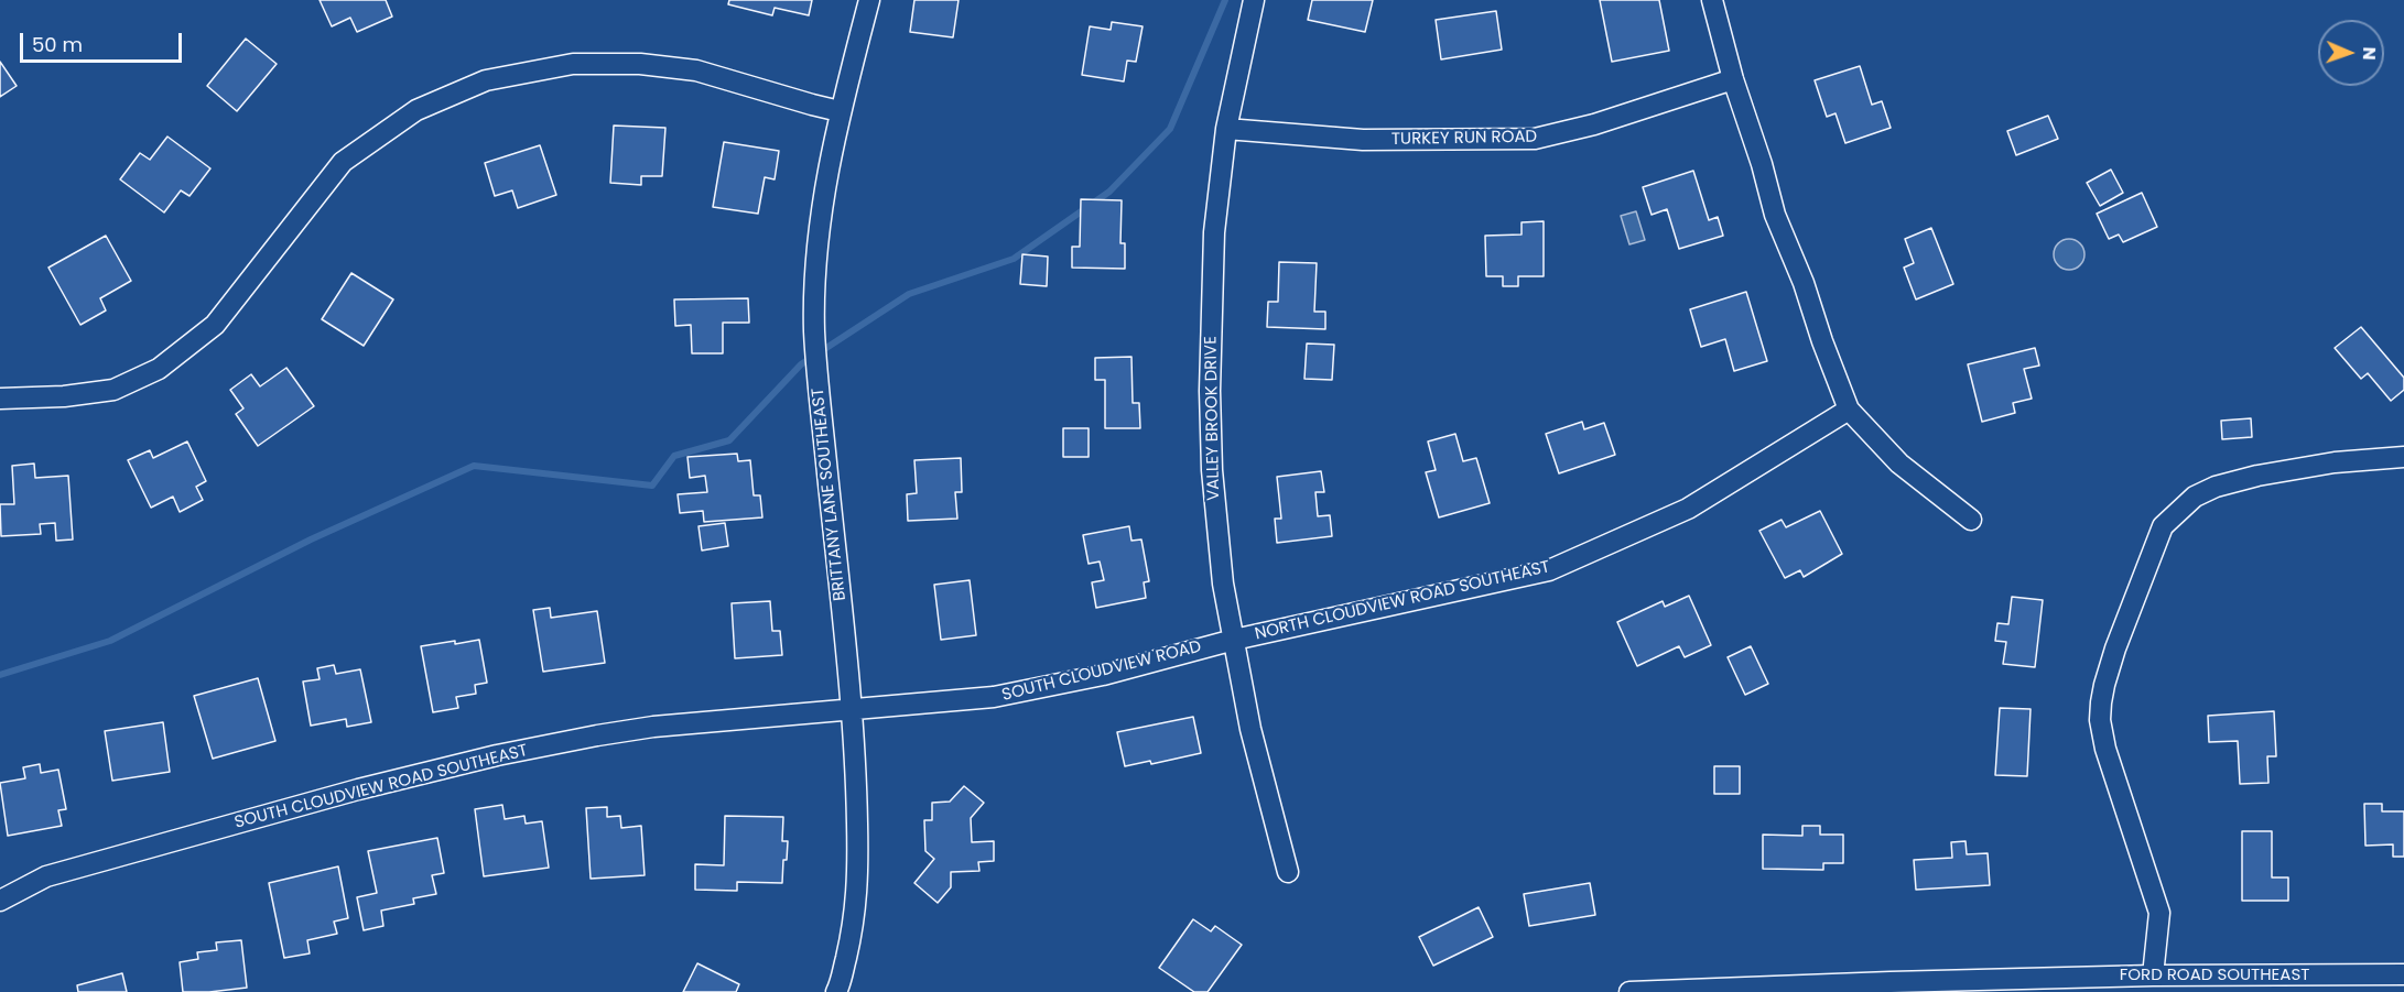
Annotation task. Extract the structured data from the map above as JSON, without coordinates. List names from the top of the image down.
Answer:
{
  "streets": {
    "street": [
      "TURKEY RUN ROAD",
      "VALLEY BROOK DRIVE",
      "BRITTANY LANE SOUTHEAST",
      "NORTH CLOUDVIEW ROAD SOUTHEAST",
      "SOUTH CLOUDVIEW ROAD",
      "SOUTH CLOUDVIEW ROAD SOUTHEAST",
      "FORD ROAD SOUTHEAST"
    ]
  },
  "crossings": [
    ["TURKEY RUN ROAD", "VALLEY BROOK DRIVE"],
    ["VALLEY BROOK DRIVE", "NORTH CLOUDVIEW ROAD SOUTHEAST"],
    ["VALLEY BROOK DRIVE", "SOUTH CLOUDVIEW ROAD"],
    ["BRITTANY LANE SOUTHEAST", "SOUTH CLOUDVIEW ROAD"],
    ["BRITTANY LANE SOUTHEAST", "SOUTH CLOUDVIEW ROAD SOUTHEAST"],
    ["NORTH CLOUDVIEW ROAD SOUTHEAST", "SOUTH CLOUDVIEW ROAD"],
    ["SOUTH CLOUDVIEW ROAD", "SOUTH CLOUDVIEW ROAD SOUTHEAST"]
  ],
  "scale_bar": "50 m",
  "north": "right"
}
